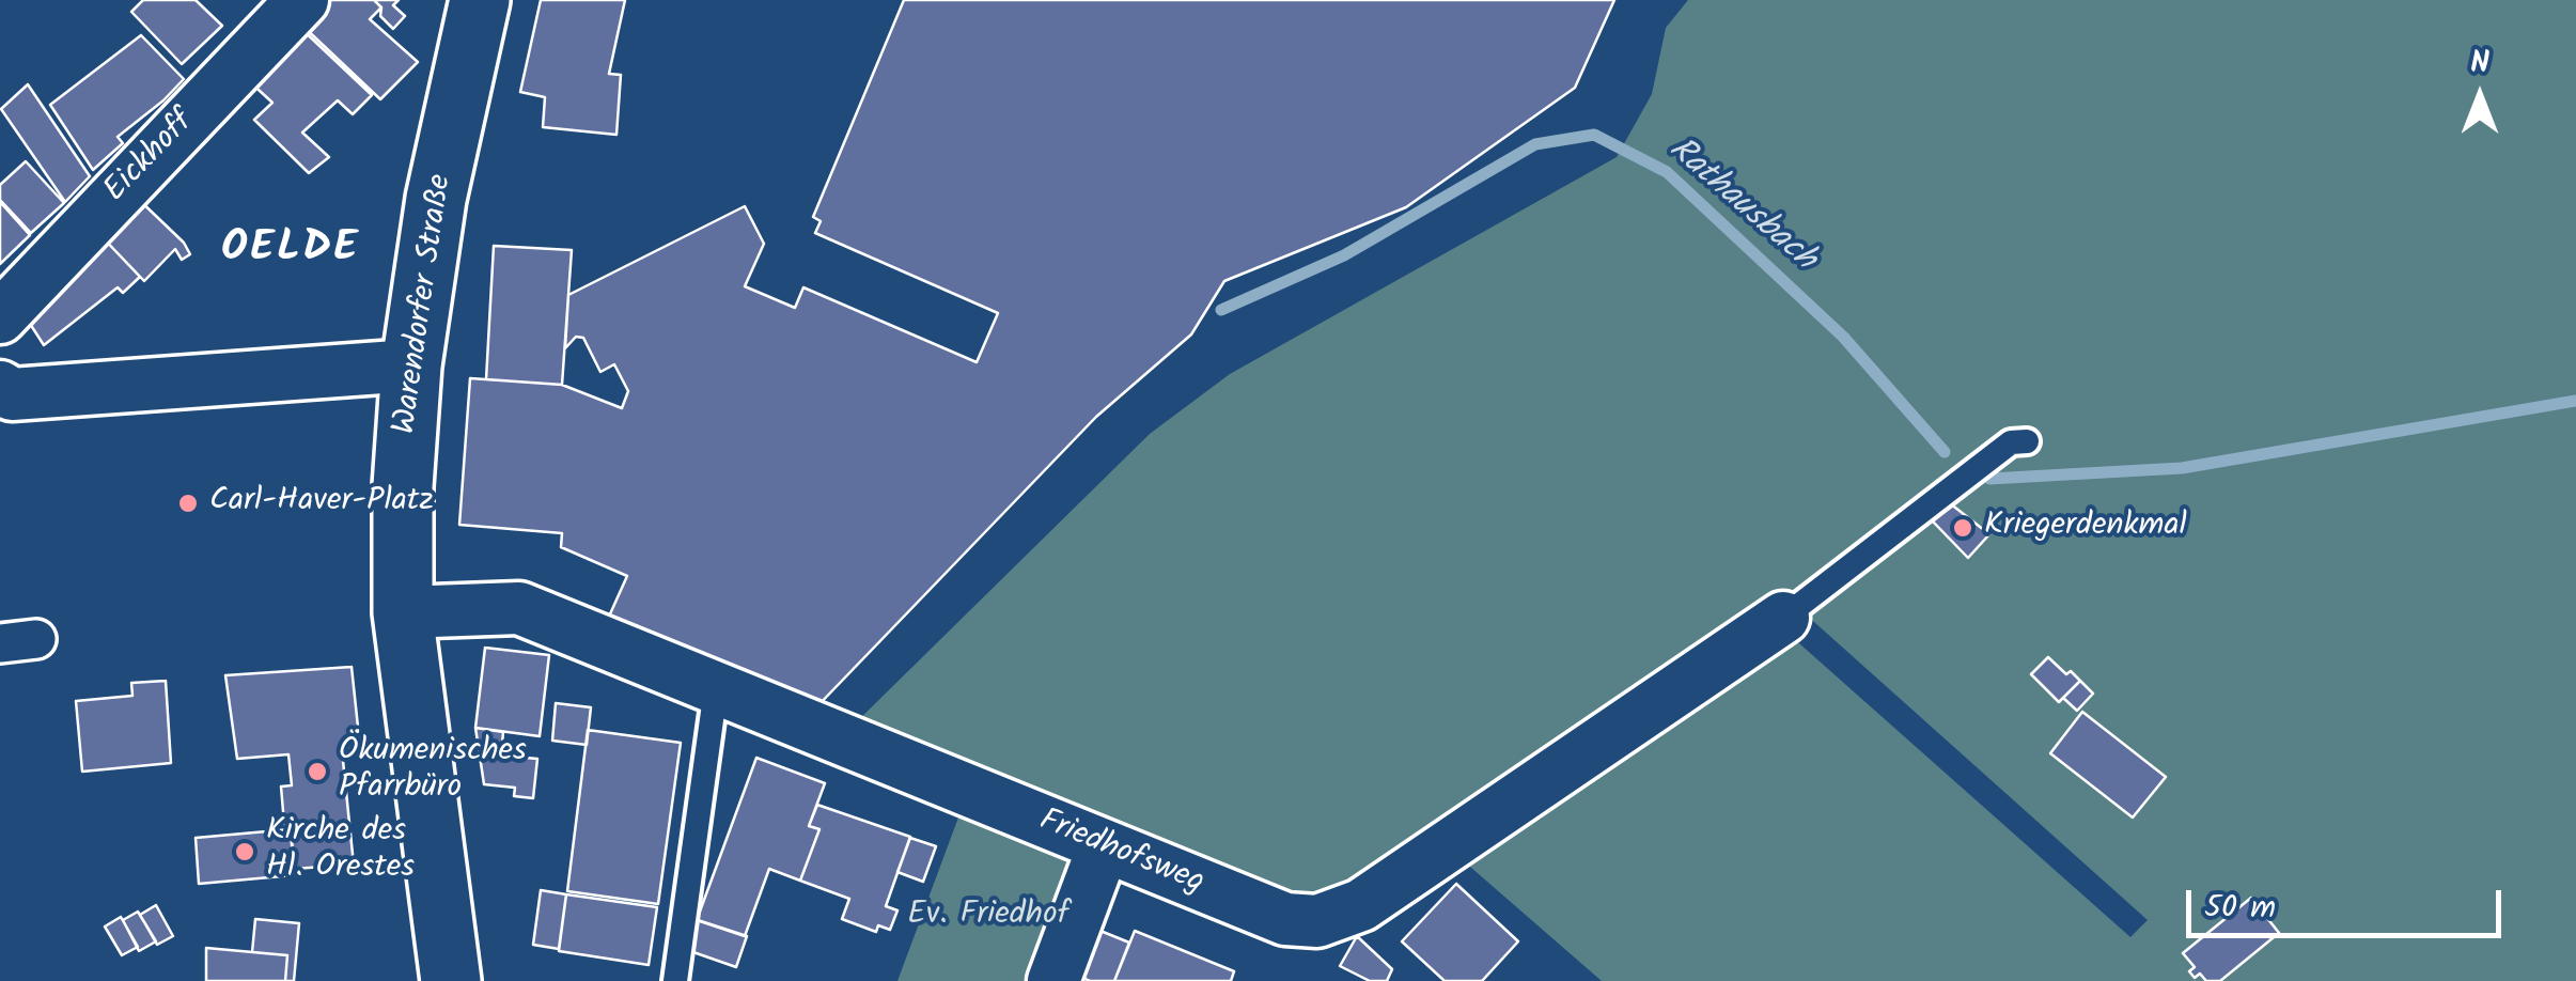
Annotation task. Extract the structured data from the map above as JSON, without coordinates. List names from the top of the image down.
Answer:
{
  "streets": {
    "main road": ["Warendorfer Straße"],
    "street": ["Eickhoff", "Friedhofsweg"]
  },
  "crossings": [
    ["Warendorfer Straße", "Friedhofsweg"]
  ],
  "districts": ["OELDE"],
  "water": ["Rathausbach"],
  "parks": ["Ev. Friedhof"],
  "places": [
    "Carl-Haver-Platz",
    "Kriegerdenkmal",
    "Ökumenisches Pfarrbüro",
    "Kirche des Hl. Orestes"
  ],
  "scale_bar": "50 m",
  "north": "top"
}
